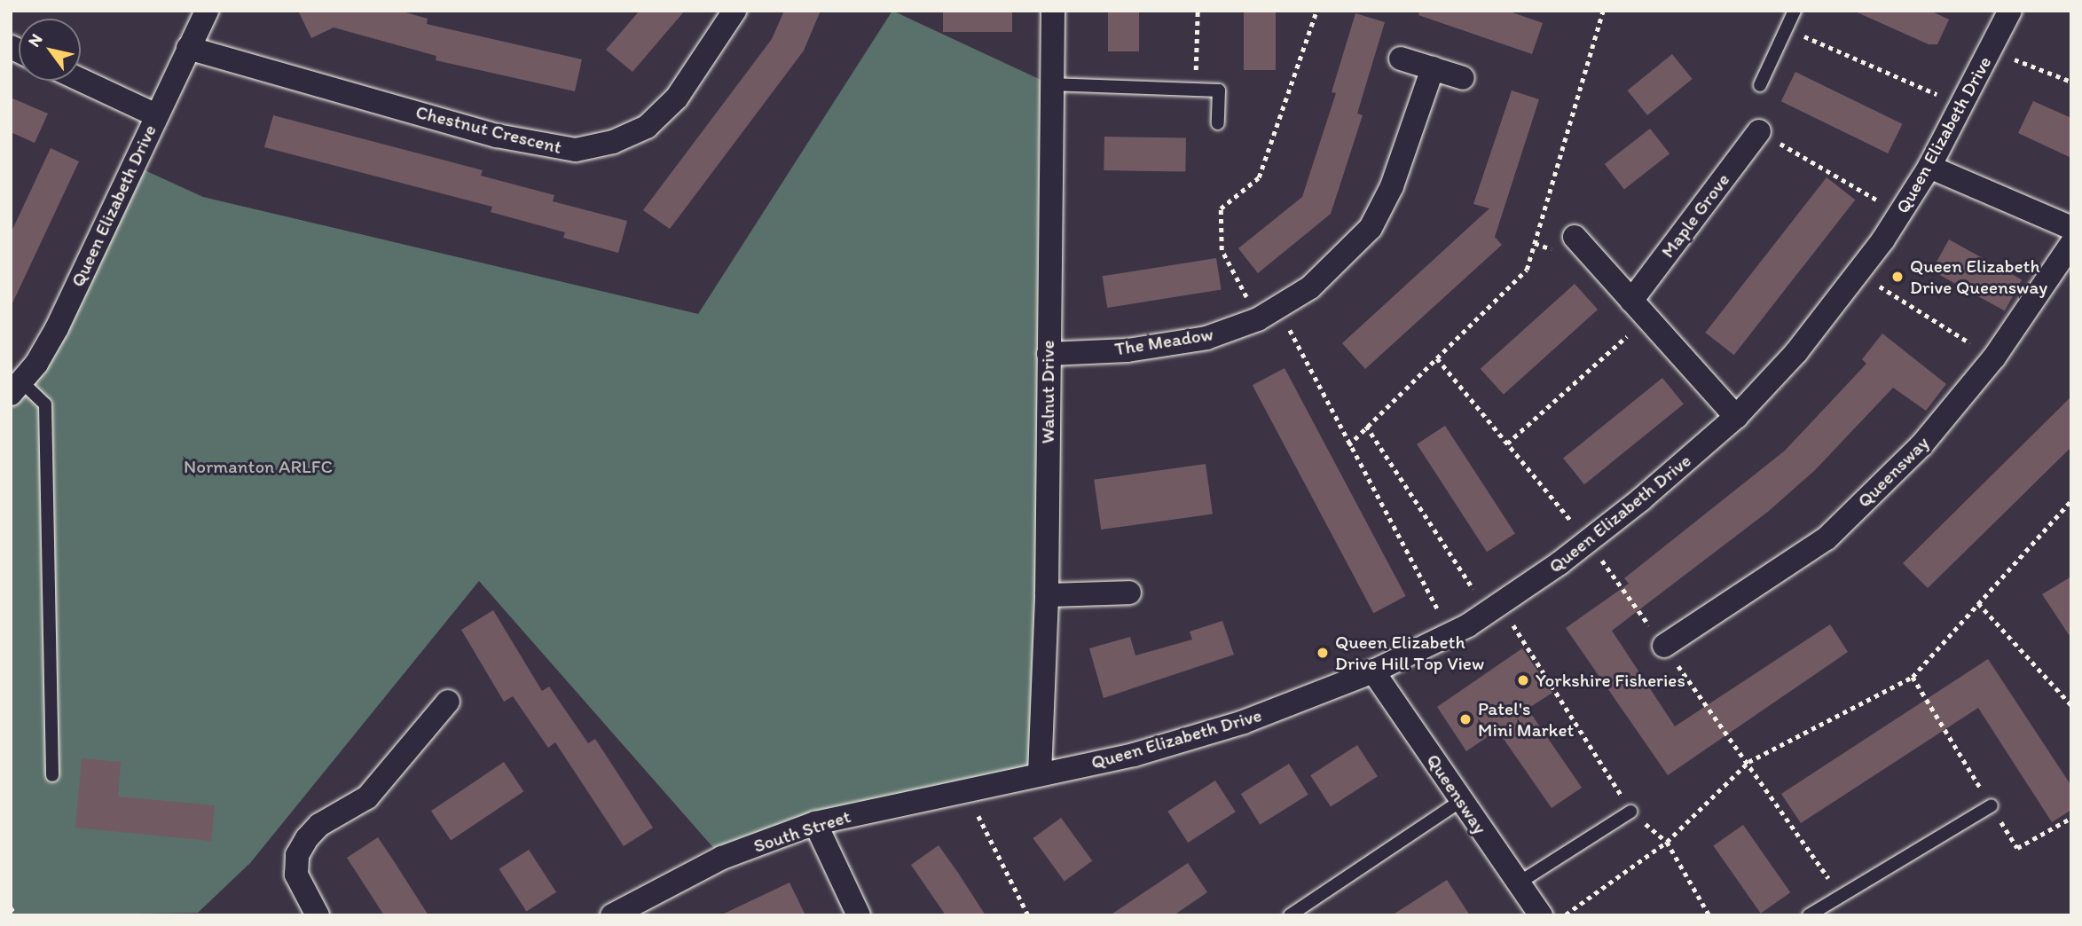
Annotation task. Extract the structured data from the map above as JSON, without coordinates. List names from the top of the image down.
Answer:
{
  "streets": {
    "street": [
      "Chestnut Crescent",
      "Queen Elizabeth Drive",
      "Maple Grove",
      "The Meadow",
      "Walnut Drive",
      "Queensway",
      "South Street"
    ]
  },
  "crossings": [
    ["Chestnut Crescent", "Queen Elizabeth Drive"],
    ["Queen Elizabeth Drive", "Walnut Drive"],
    ["Queen Elizabeth Drive", "Queensway"],
    ["Queen Elizabeth Drive", "South Street"],
    ["The Meadow", "Walnut Drive"],
    ["Walnut Drive", "South Street"]
  ],
  "parks": ["Normanton ARLFC"],
  "places": [
    "Queen Elizabeth Drive Queensway",
    "Queen Elizabeth Drive Hill Top View",
    "Yorkshire Fisheries",
    "Patel's Mini Market"
  ],
  "north": "top left"
}
